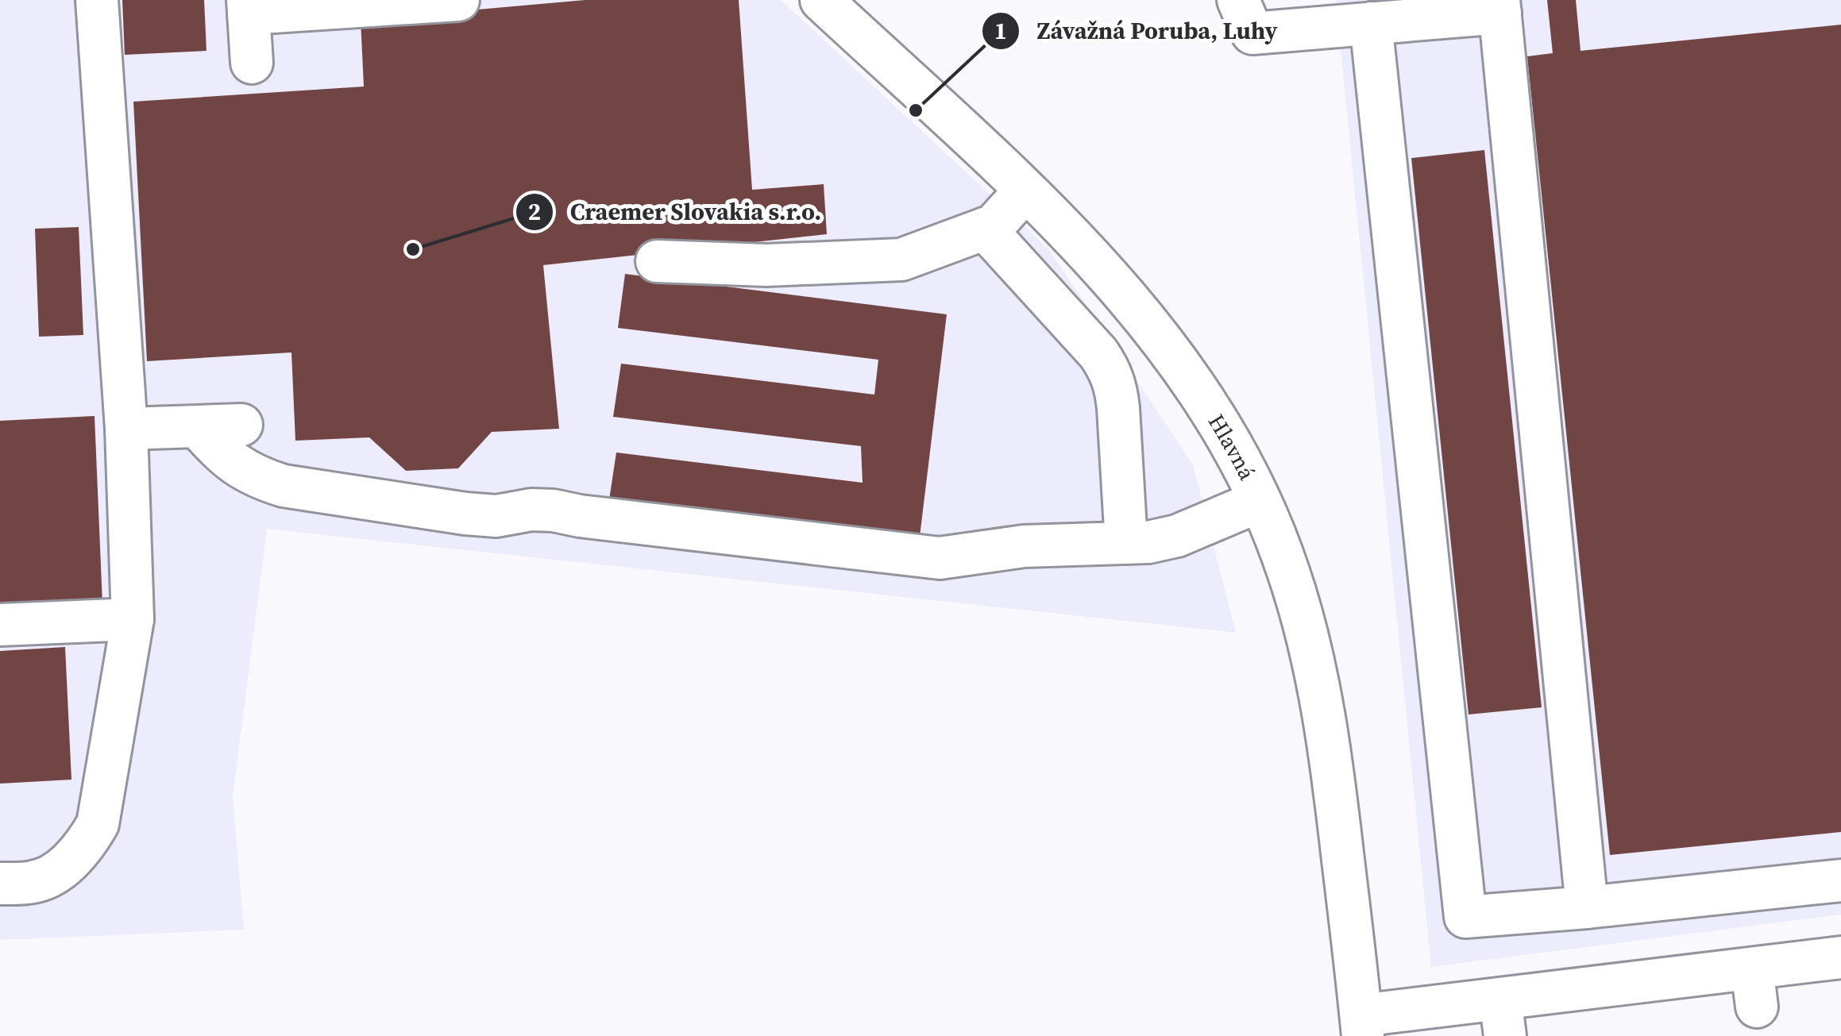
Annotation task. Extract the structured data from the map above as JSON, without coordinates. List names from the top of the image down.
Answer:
{
  "streets": {
    "street": ["Hlavná"]
  },
  "places": ["Závažná Poruba, Luhy", "Craemer Slovakia s.r.o."]
}
